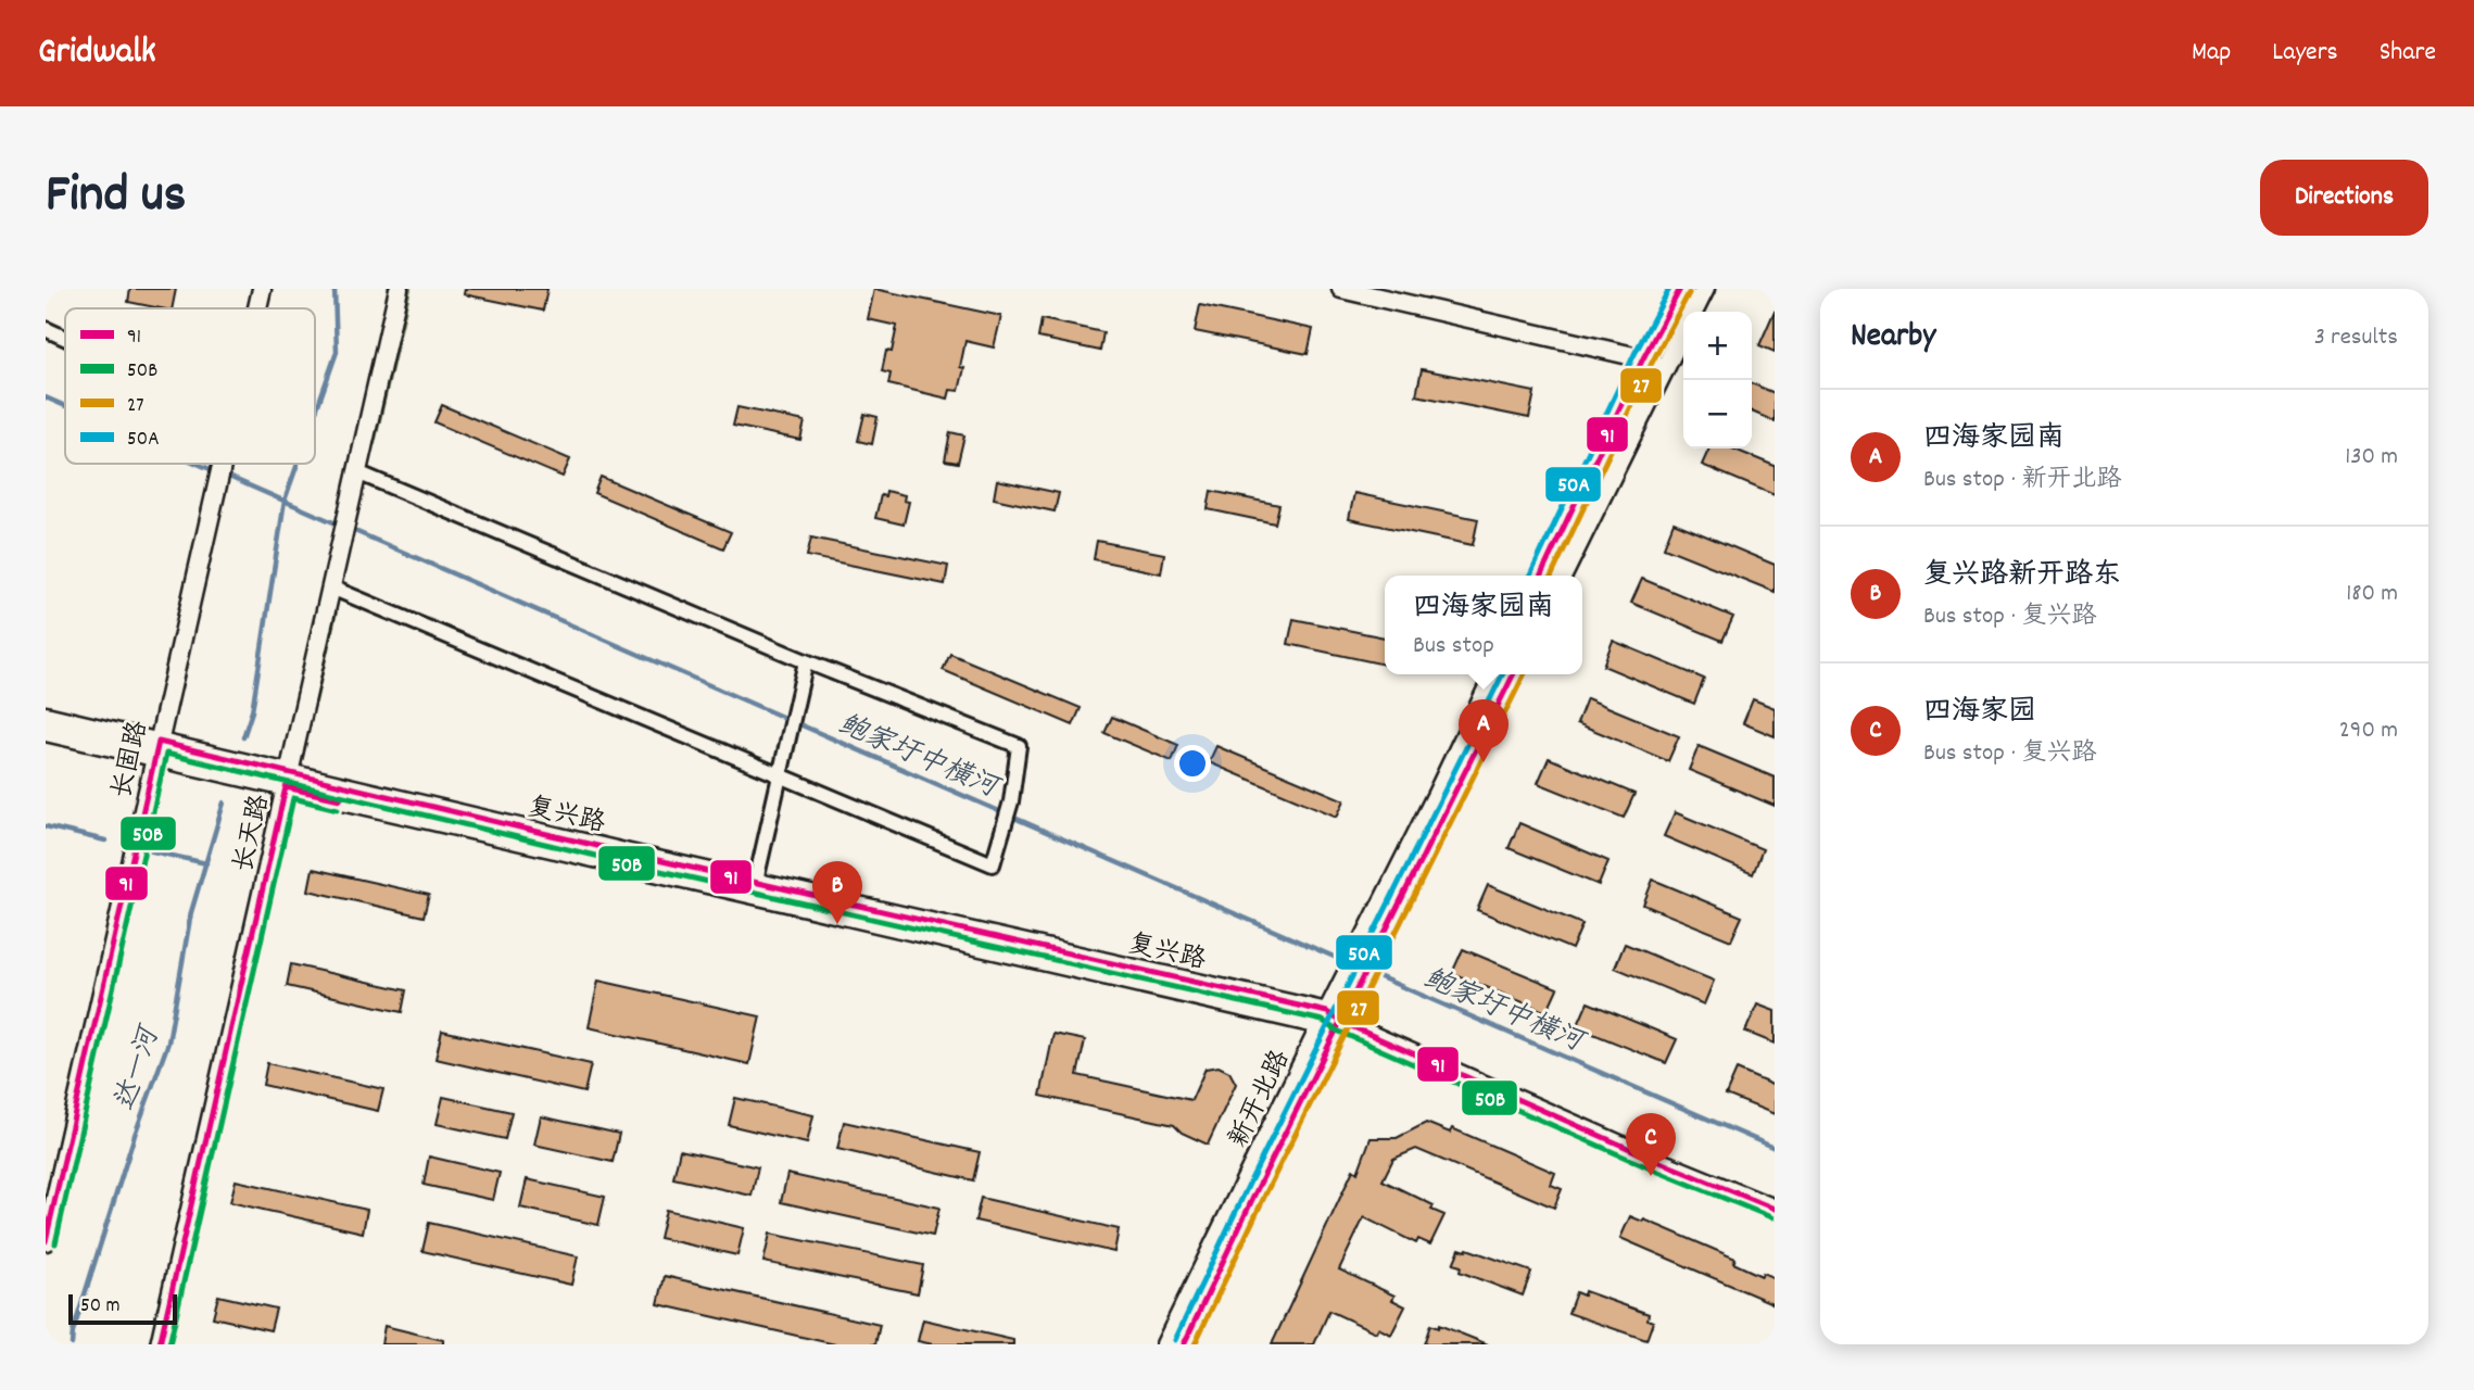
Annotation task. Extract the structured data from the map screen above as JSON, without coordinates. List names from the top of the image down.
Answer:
{
  "streets": {
    "street": [
      "长固路",
      "复兴路",
      "长天路",
      "新开北路"
    ]
  },
  "crossings": [
    ["长固路", "复兴路"],
    ["复兴路", "长天路"],
    ["复兴路", "新开北路"]
  ],
  "water": ["鲍家圩中横河", "达一河"],
  "lines": [
    "transit line 91",
    "transit line 50A",
    "transit line 27",
    "transit line 50B"
  ],
  "legend": [
    "91",
    "50B",
    "27",
    "50A"
  ],
  "scale_bar": "50 m",
  "page": {
    "header": "Gridwalk",
    "nav": ["Map", "Layers", "Share"],
    "title": "Find us",
    "buttons": "Directions",
    "heading": ["Nearby", "3 results"],
    "map_buttons": ["+", "−"],
    "list": [
      {
        "mark": "A",
        "name": "四海家园南",
        "note": "Bus stop · 新开北路",
        "value": "130 m"
      },
      {
        "mark": "B",
        "name": "复兴路新开路东",
        "note": "Bus stop · 复兴路",
        "value": "180 m"
      },
      {
        "mark": "C",
        "name": "四海家园",
        "note": "Bus stop · 复兴路",
        "value": "290 m"
      }
    ],
    "popup": ["四海家园南", "Bus stop"],
    "pins": ["A", "B", "C"],
    "scale": "50 m"
  }
}
